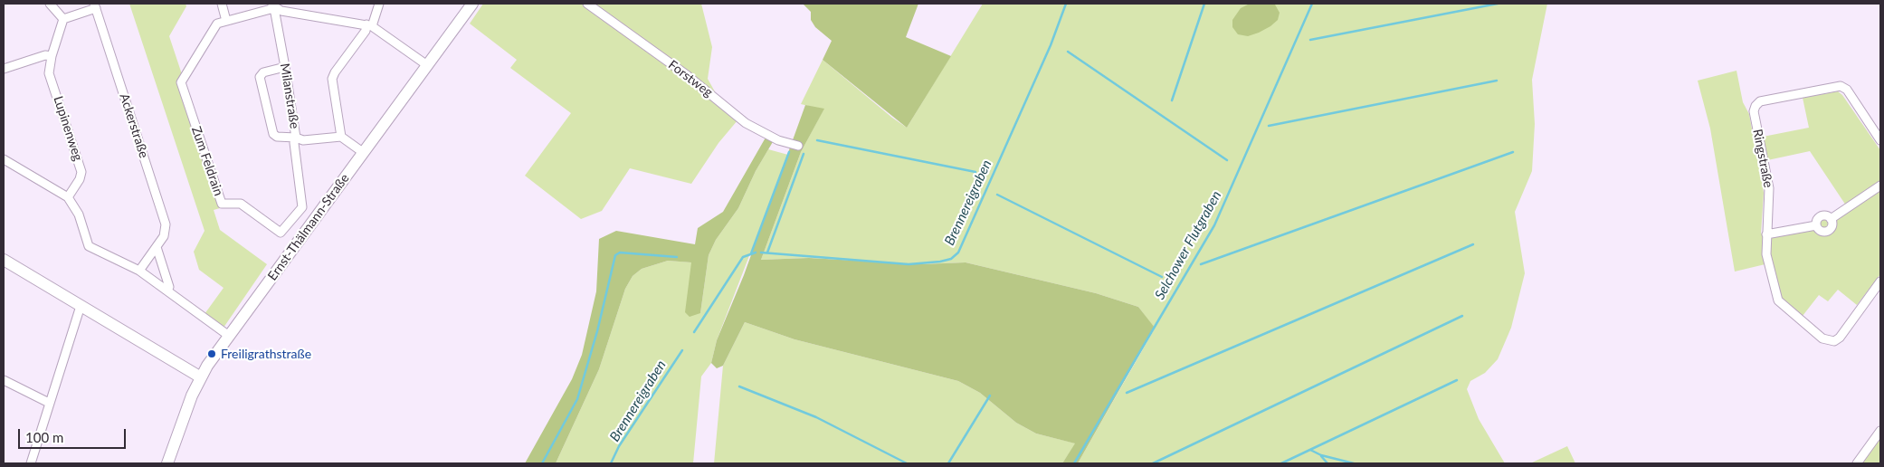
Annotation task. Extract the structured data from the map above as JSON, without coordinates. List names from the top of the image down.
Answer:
{
  "streets": {
    "street": [
      "Forstweg",
      "Milanstraße",
      "Ackerstraße",
      "Lupinenweg",
      "Ringstraße",
      "Zum Feldrain",
      "Ernst-Thälmann-Straße"
    ]
  },
  "crossings": [
    ["Milanstraße", "Zum Feldrain"]
  ],
  "water": ["Brennereigraben", "Selchower Flutgraben"],
  "places": ["Freiligrathstraße"],
  "scale_bar": "100 m"
}
